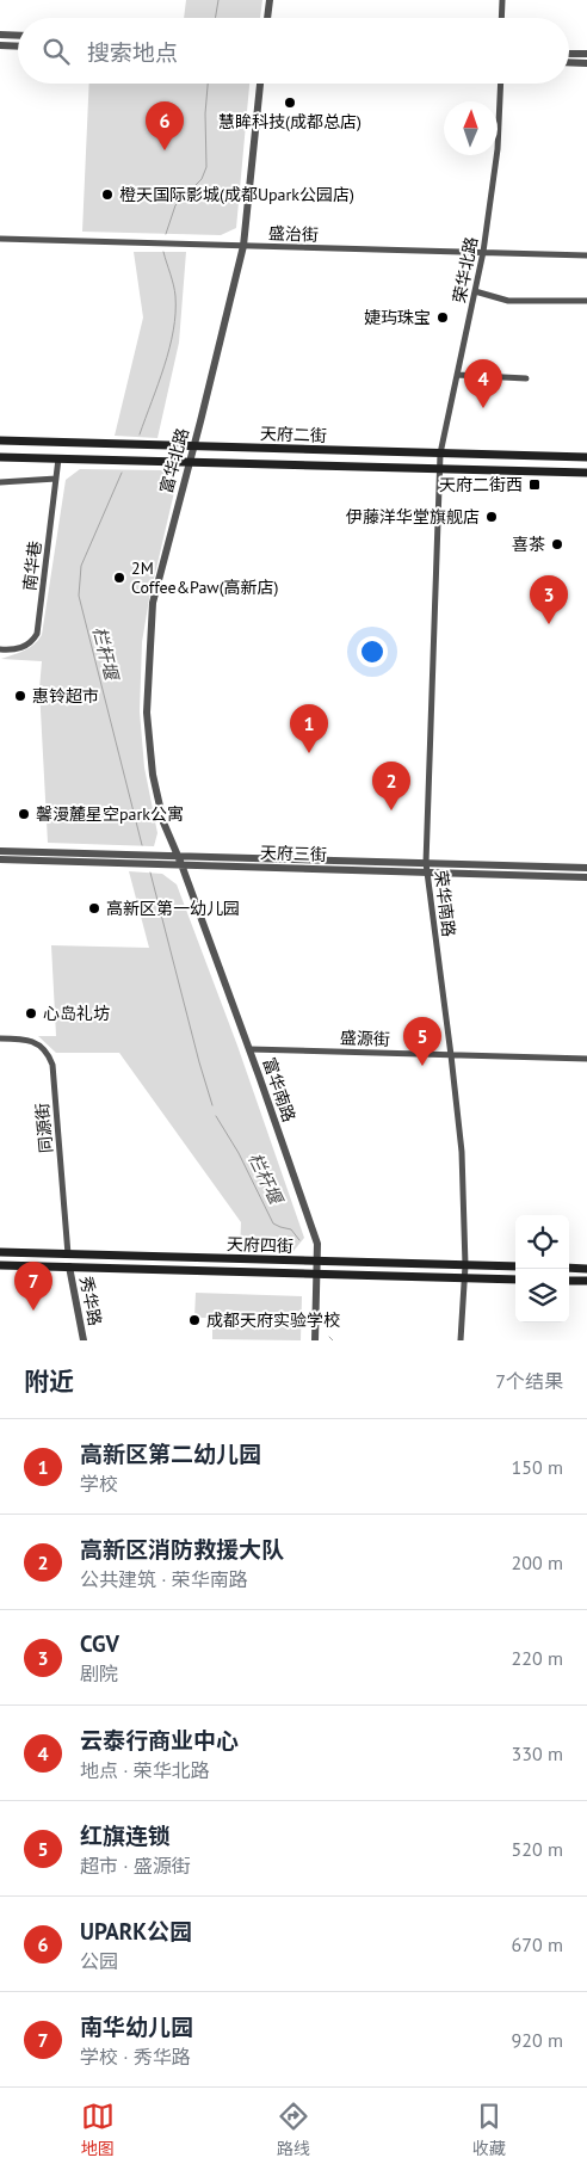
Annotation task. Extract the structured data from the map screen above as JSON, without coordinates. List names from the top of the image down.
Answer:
{
  "streets": {
    "main road": ["天府二街", "天府四街"],
    "street": [
      "盛治街",
      "荣华北路",
      "富华北路",
      "南华巷",
      "天府三街",
      "荣华南路",
      "盛源街",
      "富华南路",
      "同源街",
      "秀华路"
    ]
  },
  "crossings": [
    ["盛治街", "荣华北路"],
    ["盛治街", "富华北路"],
    ["荣华北路", "天府二街"],
    ["荣华北路", "荣华南路"],
    ["天府二街", "富华北路"],
    ["天府二街", "南华巷"],
    ["天府二街", "荣华南路"],
    ["富华北路", "天府三街"],
    ["富华北路", "富华南路"],
    ["天府三街", "荣华南路"],
    ["天府三街", "富华南路"],
    ["荣华南路", "盛源街"],
    ["荣华南路", "天府四街"],
    ["盛源街", "富华南路"],
    ["富华南路", "天府四街"],
    ["同源街", "天府四街"],
    ["天府四街", "秀华路"]
  ],
  "water": ["栏杆堰"],
  "places": {
    "other": [
      "慧眸科技(成都总店)",
      "橙天国际影城(成都Upark公园店)",
      "婕玙珠宝",
      "伊藤洋华堂旗舰店",
      "喜茶",
      "2M Coffee&Paw(高新店)",
      "惠铃超市",
      "馨漫麓星空park公寓",
      "高新区第一幼儿园",
      "心岛礼坊",
      "成都天府实验学校"
    ],
    "transit": ["天府二街西"]
  },
  "north": "top",
  "page": {
    "search": "搜索地点",
    "pins": [
      "6",
      "4",
      "3",
      "1",
      "2",
      "5",
      "7"
    ],
    "heading": ["附近", "7个结果"],
    "list": [
      {
        "mark": "1",
        "name": "高新区第二幼儿园",
        "note": "学校",
        "value": "150 m"
      },
      {
        "mark": "2",
        "name": "高新区消防救援大队",
        "note": "公共建筑 · 荣华南路",
        "value": "200 m"
      },
      {
        "mark": "3",
        "name": "CGV",
        "note": "剧院",
        "value": "220 m"
      },
      {
        "mark": "4",
        "name": "云泰行商业中心",
        "note": "地点 · 荣华北路",
        "value": "330 m"
      },
      {
        "mark": "5",
        "name": "红旗连锁",
        "note": "超市 · 盛源街",
        "value": "520 m"
      },
      {
        "mark": "6",
        "name": "UPARK公园",
        "note": "公园",
        "value": "670 m"
      },
      {
        "mark": "7",
        "name": "南华幼儿园",
        "note": "学校 · 秀华路",
        "value": "920 m"
      }
    ],
    "nav": ["地图", "路线", "收藏"]
  }
}
